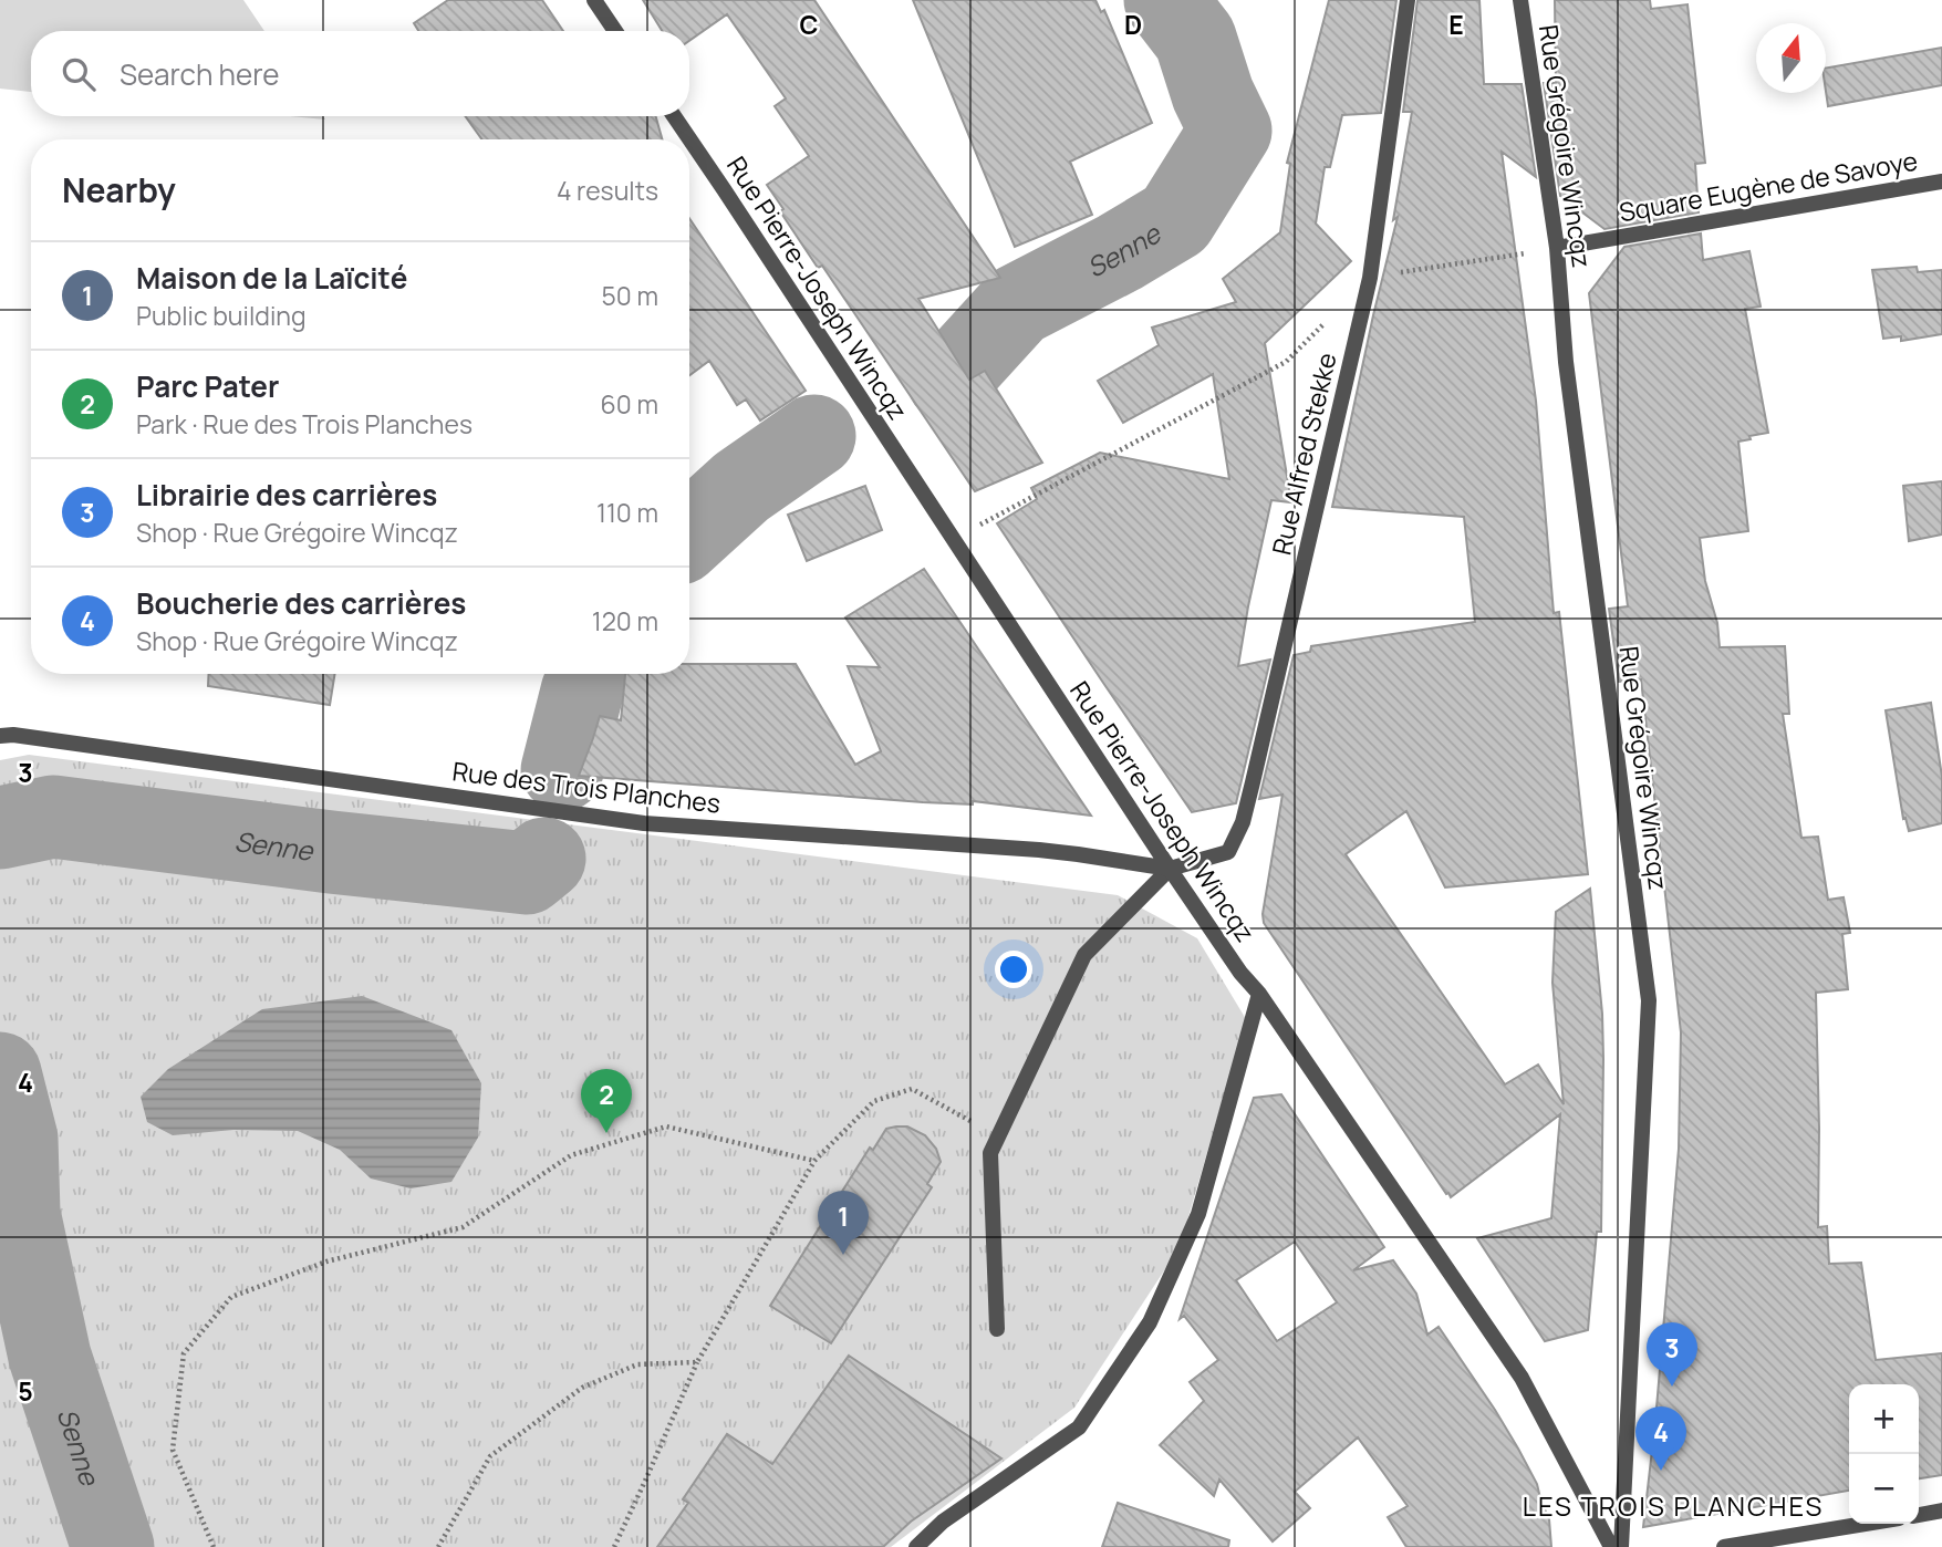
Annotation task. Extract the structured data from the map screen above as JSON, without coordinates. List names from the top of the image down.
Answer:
{
  "streets": {
    "street": [
      "Rue Grégoire Wincqz",
      "Square Eugène de Savoye",
      "Rue Pierre-Joseph Wincqz",
      "Rue Alfred Stekke",
      "Rue des Trois Planches"
    ]
  },
  "crossings": [
    ["Rue Grégoire Wincqz", "Square Eugène de Savoye"],
    ["Rue Pierre-Joseph Wincqz", "Rue Alfred Stekke"],
    ["Rue Pierre-Joseph Wincqz", "Rue des Trois Planches"],
    ["Rue Alfred Stekke", "Rue des Trois Planches"]
  ],
  "districts": ["LES TROIS PLANCHES"],
  "water": ["Senne"],
  "north": "top",
  "page": {
    "search": "Search here",
    "heading": ["Nearby", "4 results"],
    "list": [
      {
        "mark": "1",
        "name": "Maison de la Laïcité",
        "note": "Public building",
        "value": "50 m"
      },
      {
        "mark": "2",
        "name": "Parc Pater",
        "note": "Park · Rue des Trois Planches",
        "value": "60 m"
      },
      {
        "mark": "3",
        "name": "Librairie des carrières",
        "note": "Shop · Rue Grégoire Wincqz",
        "value": "110 m"
      },
      {
        "mark": "4",
        "name": "Boucherie des carrières",
        "note": "Shop · Rue Grégoire Wincqz",
        "value": "120 m"
      }
    ],
    "pins": [
      "2",
      "1",
      "3",
      "4"
    ],
    "map_buttons": ["+", "−"]
  },
  "grid": {
    "columns": ["C", "D", "E"],
    "rows": ["3", "4", "5"]
  }
}
